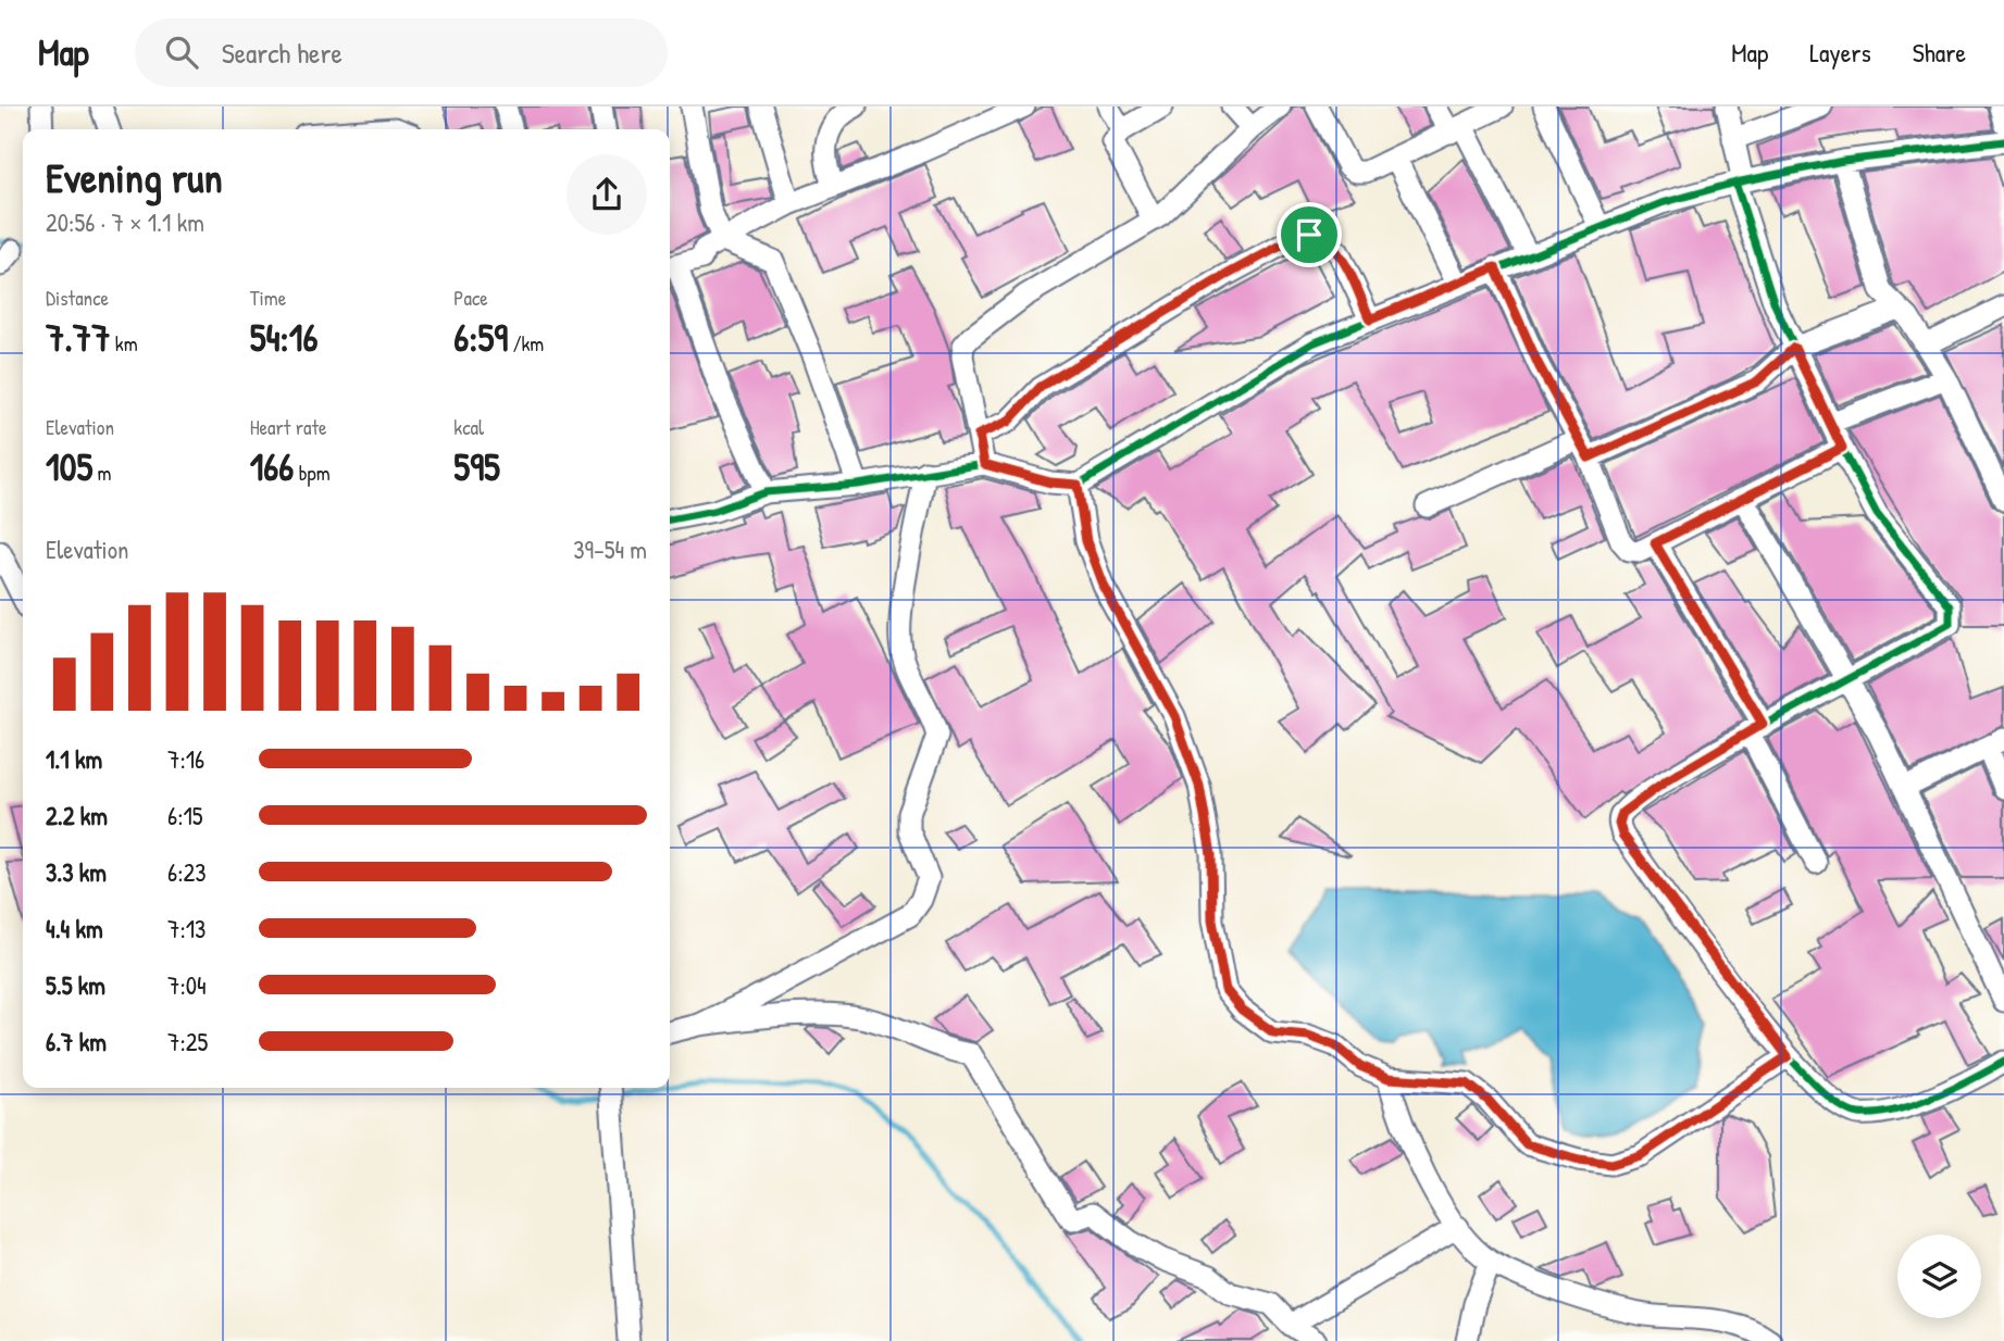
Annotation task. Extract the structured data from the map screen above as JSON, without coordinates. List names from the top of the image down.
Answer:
{
  "page": {
    "header": "Map",
    "search": "Search here",
    "nav": ["Map", "Layers", "Share"],
    "heading": ["Evening run", "20:56 · 7 × 1.1 km"],
    "stats": [
      ["Distance", "7.77 km"],
      ["Time", "54:16"],
      ["Pace", "6:59 /km"],
      ["Elevation", "105 m"],
      ["Heart rate", "166 bpm"],
      ["kcal", "595"]
    ],
    "chart": ["Elevation", "39–54 m"],
    "list": [
      {
        "name": "1.1 km",
        "note": "7:16"
      },
      {
        "name": "2.2 km",
        "note": "6:15"
      },
      {
        "name": "3.3 km",
        "note": "6:23"
      },
      {
        "name": "4.4 km",
        "note": "7:13"
      },
      {
        "name": "5.5 km",
        "note": "7:04"
      },
      {
        "name": "6.7 km",
        "note": "7:25"
      }
    ]
  }
}
